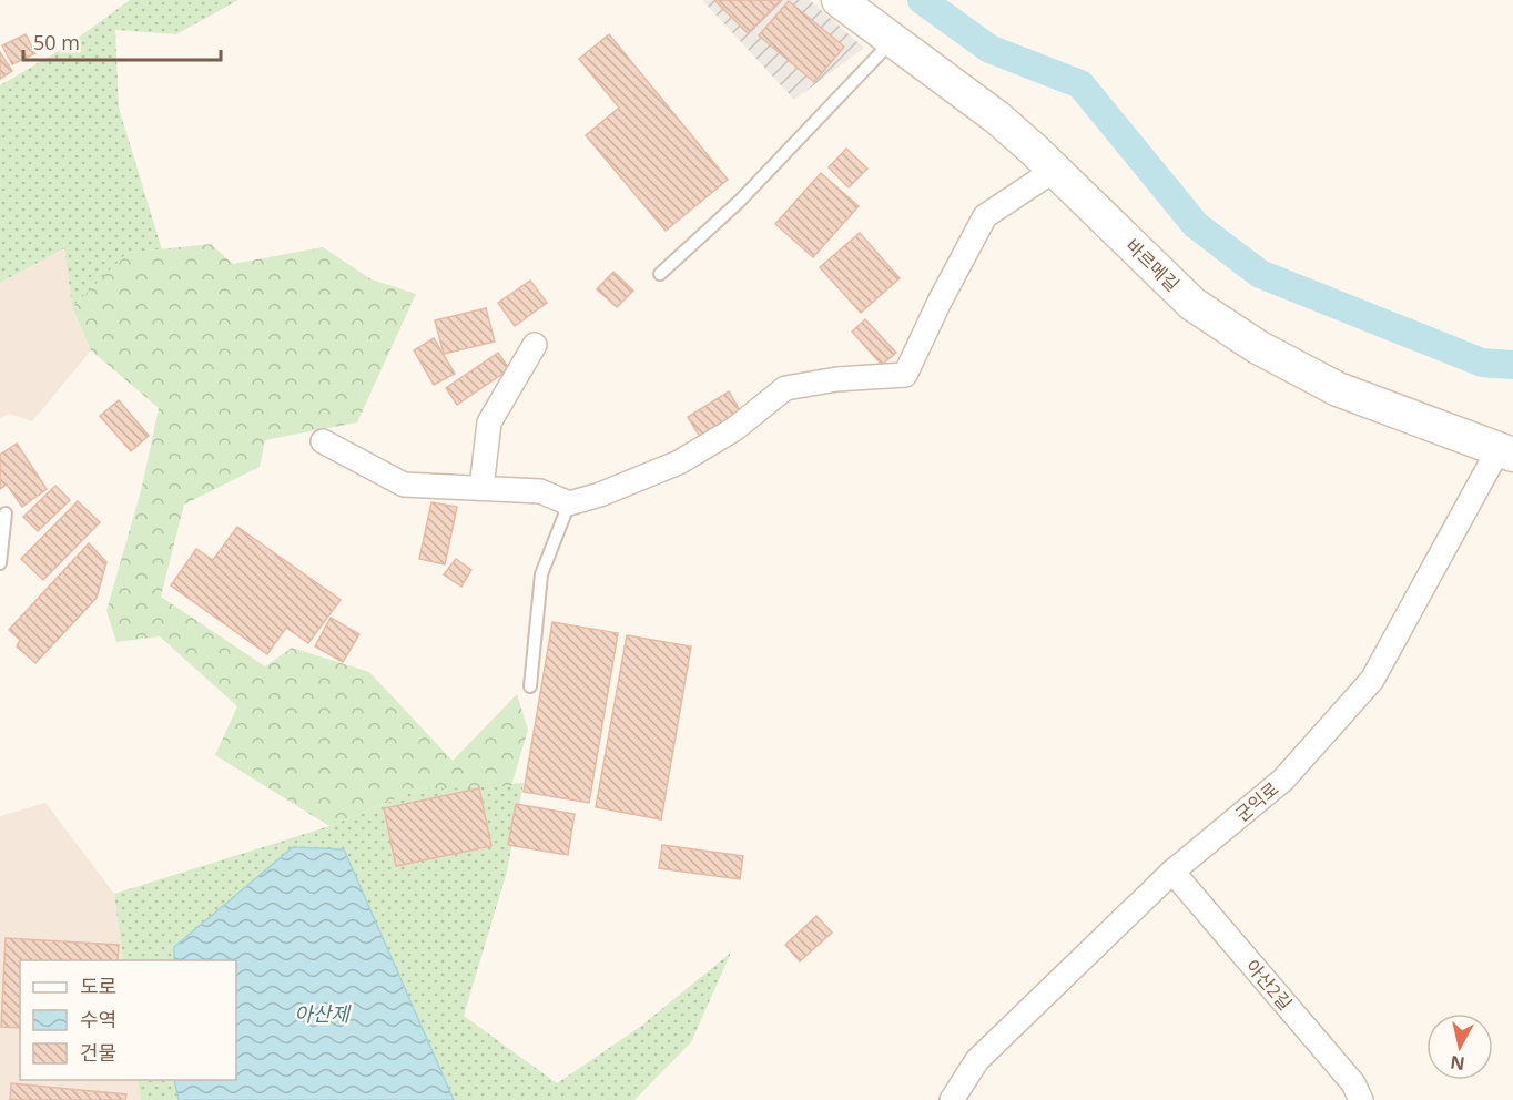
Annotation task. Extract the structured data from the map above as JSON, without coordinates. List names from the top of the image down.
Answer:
{
  "streets": {
    "street": ["바르메길", "군익로", "아산2길"]
  },
  "crossings": [
    ["바르메길", "군익로"],
    ["군익로", "아산2길"]
  ],
  "water": ["아산제"],
  "legend": ["도로", "수역", "건물"],
  "scale_bar": "50 m",
  "north": "bottom"
}
